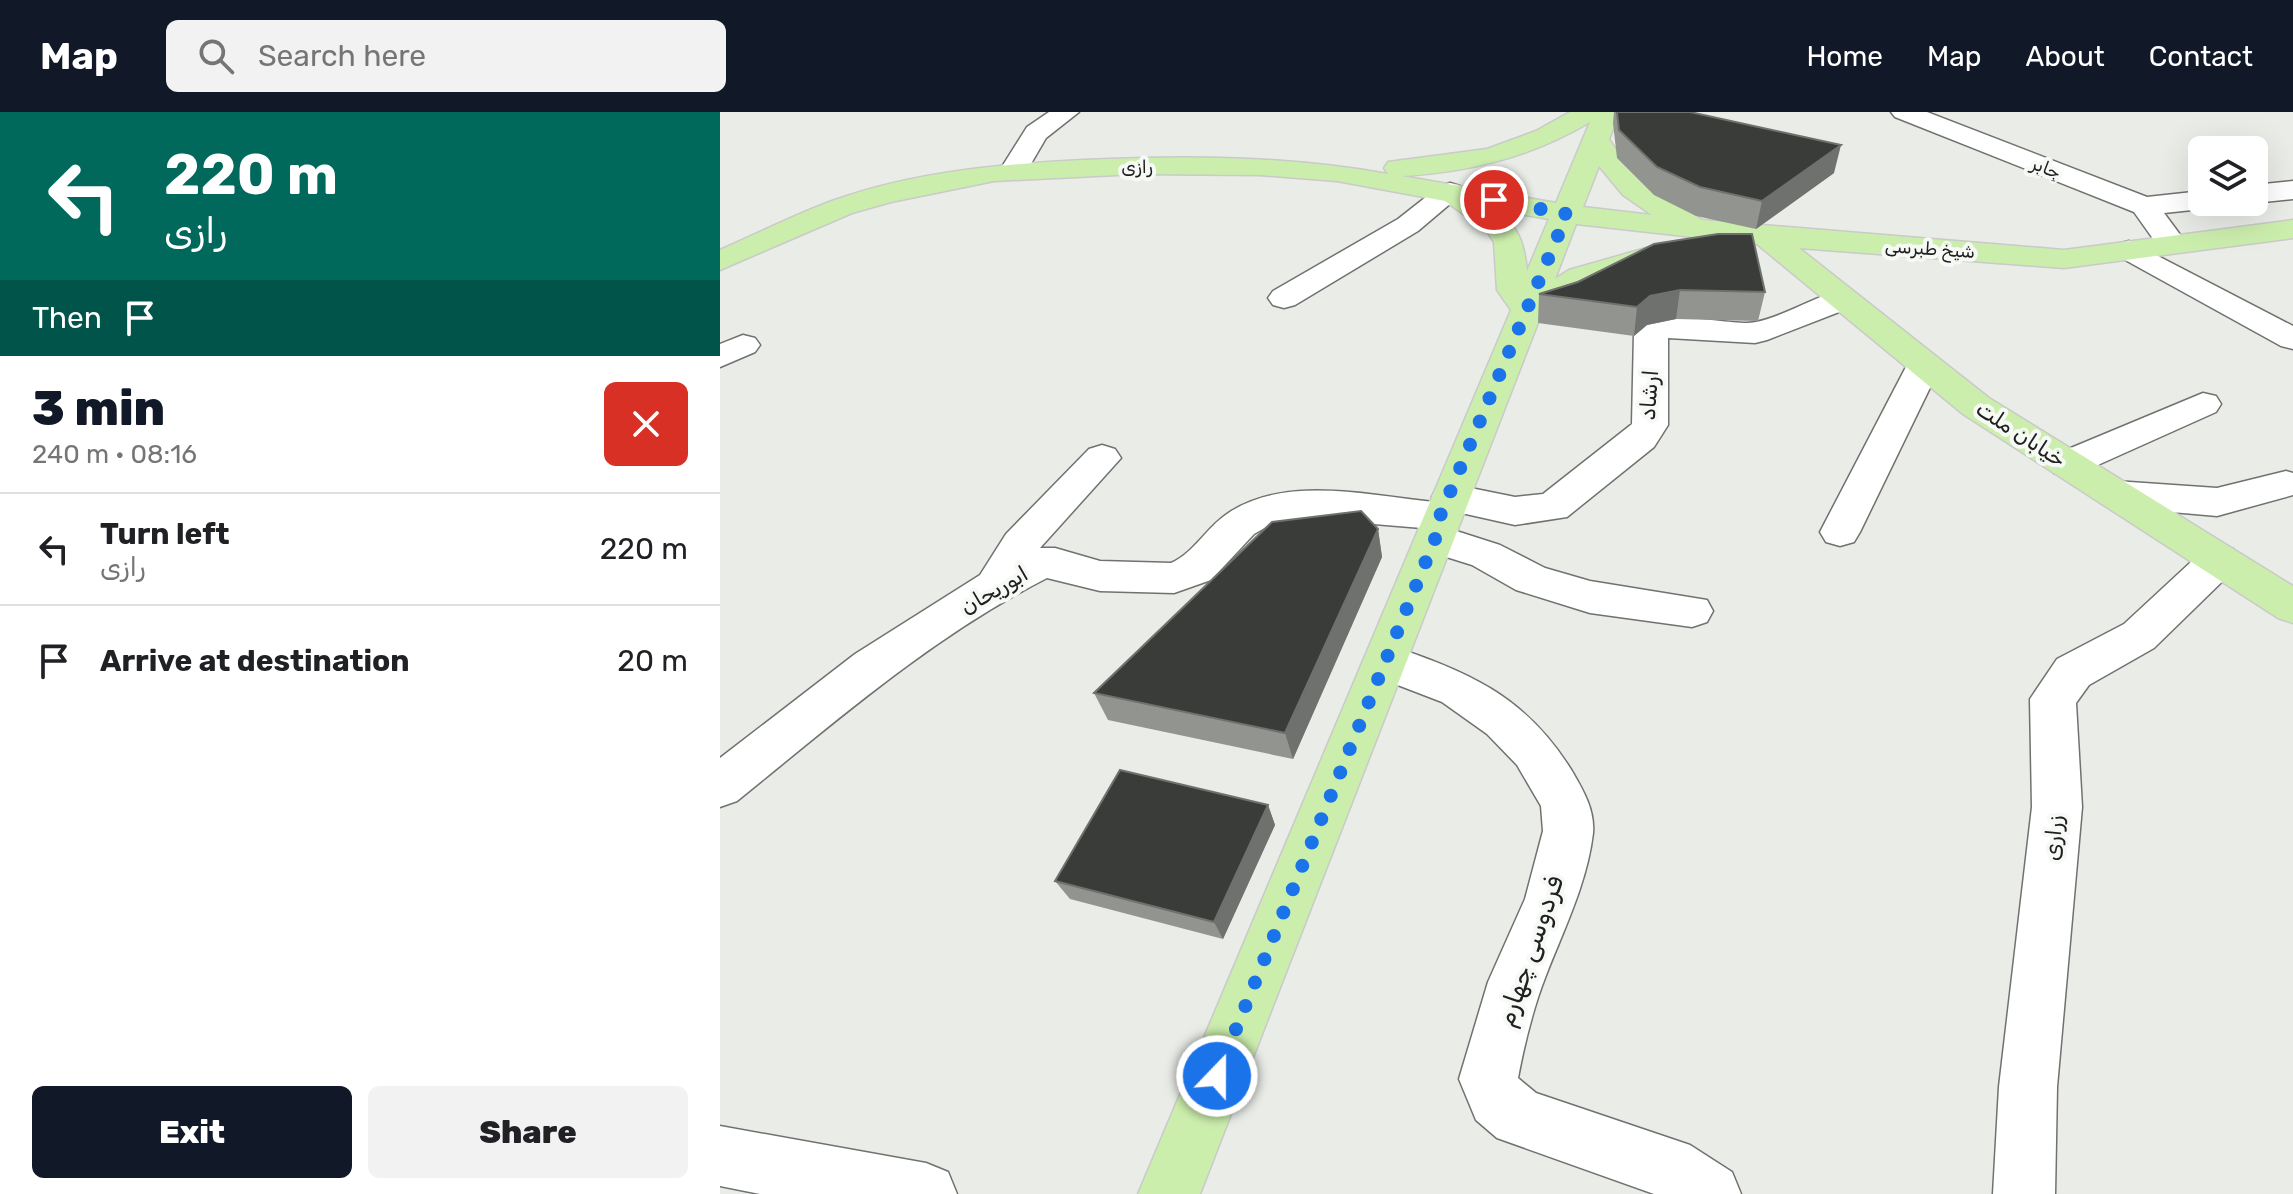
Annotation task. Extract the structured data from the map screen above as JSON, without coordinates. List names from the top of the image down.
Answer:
{
  "streets": {
    "main road": ["رازی", "شیخ طبرسی", "خیابان ملت"],
    "street": [
      "جابر",
      "ارشاد",
      "ابوریحان",
      "زراری",
      "فردوسی چهارم"
    ]
  },
  "crossings": [
    ["رازی", "شیخ طبرسی"],
    ["شیخ طبرسی", "خیابان ملت"],
    ["ارشاد", "خیابان ملت"],
    ["ارشاد", "ابوریحان"],
    ["خیابان ملت", "زراری"]
  ],
  "page": {
    "header": "Map",
    "search": "Search here",
    "nav": [
      "Home",
      "Map",
      "About",
      "Contact"
    ],
    "turn": ["220 m", "رازی"],
    "then": "Then",
    "heading": ["3 min", "240 m · 08:16"],
    "list": [
      {
        "name": "Turn left",
        "note": "رازی",
        "value": "220 m"
      },
      {
        "name": "Arrive at destination",
        "value": "20 m"
      }
    ],
    "buttons": ["Exit", "Share"]
  }
}
